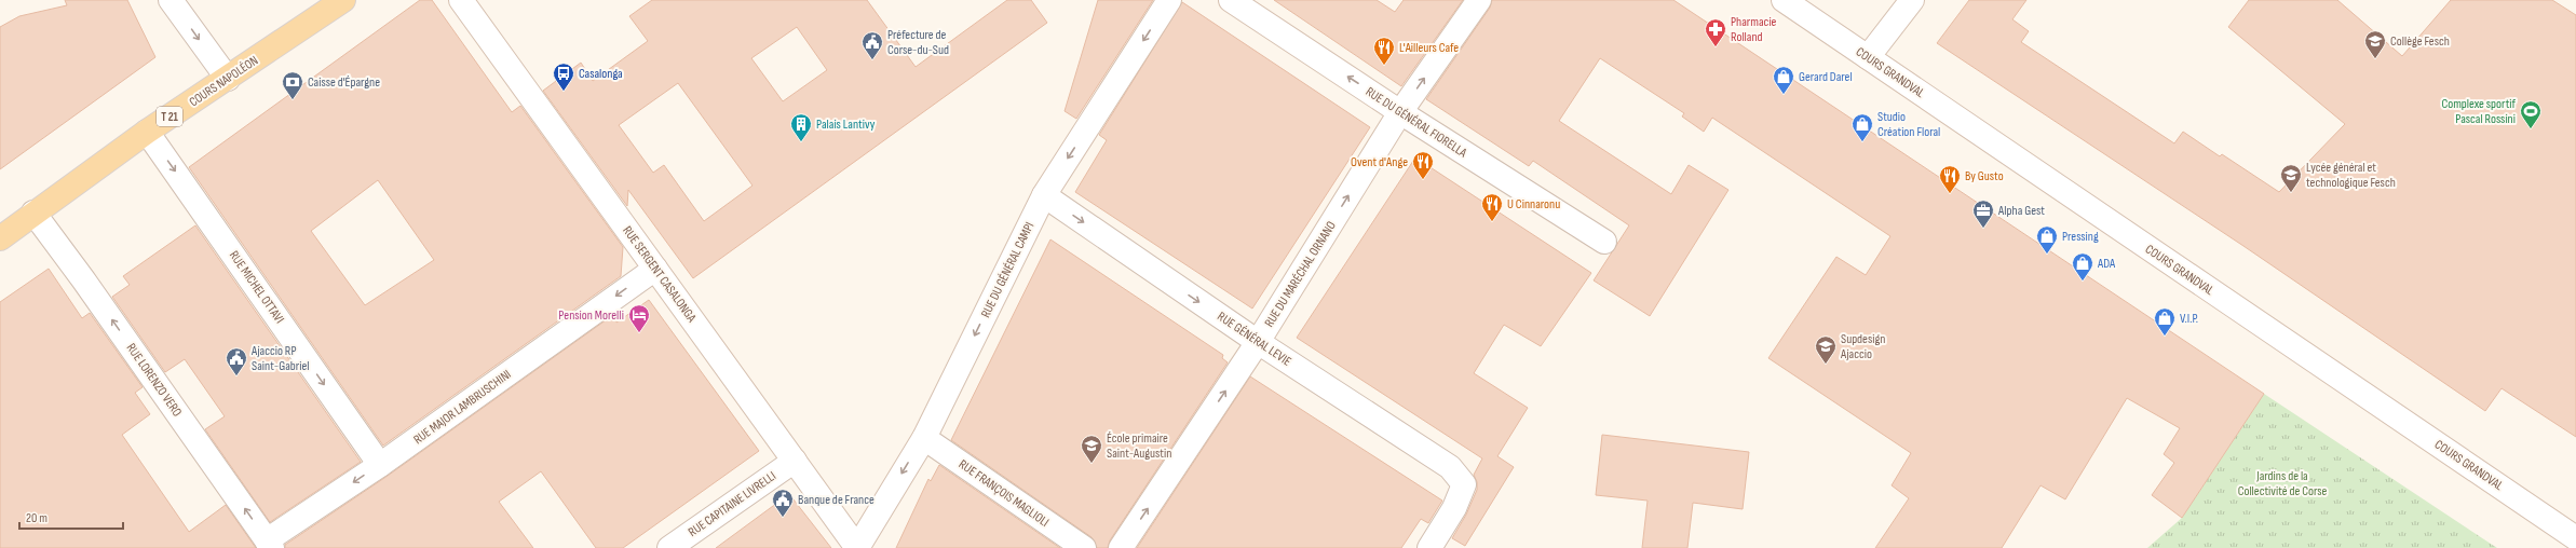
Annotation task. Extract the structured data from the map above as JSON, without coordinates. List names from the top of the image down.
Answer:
{
  "streets": {
    "main road": ["COURS NAPOLÉON", "T 21"],
    "street": [
      "COURS GRANDVAL",
      "RUE DU GÉNÉRAL FIORELLA",
      "RUE DU GÉNÉRAL CAMPI",
      "RUE SERGENT CASALONGA",
      "RUE DU MARÉCHAL ORNANO",
      "RUE MICHEL OTTAVI",
      "RUE GÉNÉRAL LEVIE",
      "RUE LORENZO VERO",
      "RUE MAJOR LAMBRUSCHINI",
      "RUE FRANÇOIS MAGLIOLI",
      "RUE CAPITAINE LIVRELLI"
    ]
  },
  "crossings": [
    ["COURS NAPOLÉON", "RUE MICHEL OTTAVI"],
    ["COURS NAPOLÉON", "RUE LORENZO VERO"],
    ["RUE DU GÉNÉRAL FIORELLA", "RUE DU MARÉCHAL ORNANO"],
    ["RUE DU GÉNÉRAL CAMPI", "RUE SERGENT CASALONGA"],
    ["RUE DU GÉNÉRAL CAMPI", "RUE GÉNÉRAL LEVIE"],
    ["RUE DU GÉNÉRAL CAMPI", "RUE FRANÇOIS MAGLIOLI"],
    ["RUE SERGENT CASALONGA", "RUE MAJOR LAMBRUSCHINI"],
    ["RUE SERGENT CASALONGA", "RUE CAPITAINE LIVRELLI"],
    ["RUE DU MARÉCHAL ORNANO", "RUE GÉNÉRAL LEVIE"],
    ["RUE MICHEL OTTAVI", "RUE MAJOR LAMBRUSCHINI"],
    ["RUE LORENZO VERO", "RUE MAJOR LAMBRUSCHINI"]
  ],
  "one_way": [
    "RUE DU GÉNÉRAL FIORELLA",
    "RUE DU GÉNÉRAL CAMPI",
    "RUE DU MARÉCHAL ORNANO",
    "RUE MICHEL OTTAVI",
    "RUE GÉNÉRAL LEVIE",
    "RUE LORENZO VERO",
    "RUE MAJOR LAMBRUSCHINI"
  ],
  "parks": ["Jardins de la Collectivité de Corse"],
  "places": {
    "pharmacy": ["Pharmacie Rolland"],
    "school or university": [
      "Collège Fesch",
      "Lycée général et technologique Fesch",
      "Supdesign Ajaccio",
      "École primaire Saint-Augustin"
    ],
    "public building": ["Préfecture de Corse-du-Sud", "Ajaccio RP Saint-Gabriel", "Banque de France"],
    "restaurant": [
      "L'Ailleurs Cafe",
      "Ovent d'Ange",
      "By Gusto",
      "U Cinnaronu"
    ],
    "bus stop": ["Casalonga"],
    "shop": [
      "Gerard Darel",
      "Studio Création Floral",
      "Pressing",
      "ADA",
      "V.I.P."
    ],
    "bank": ["Caisse d'Épargne"],
    "sports": ["Complexe sportif Pascal Rossini"],
    "building": ["Palais Lantivy"],
    "office": ["Alpha Gest"],
    "hotel": ["Pension Morelli"]
  },
  "scale_bar": "20 m"
}
